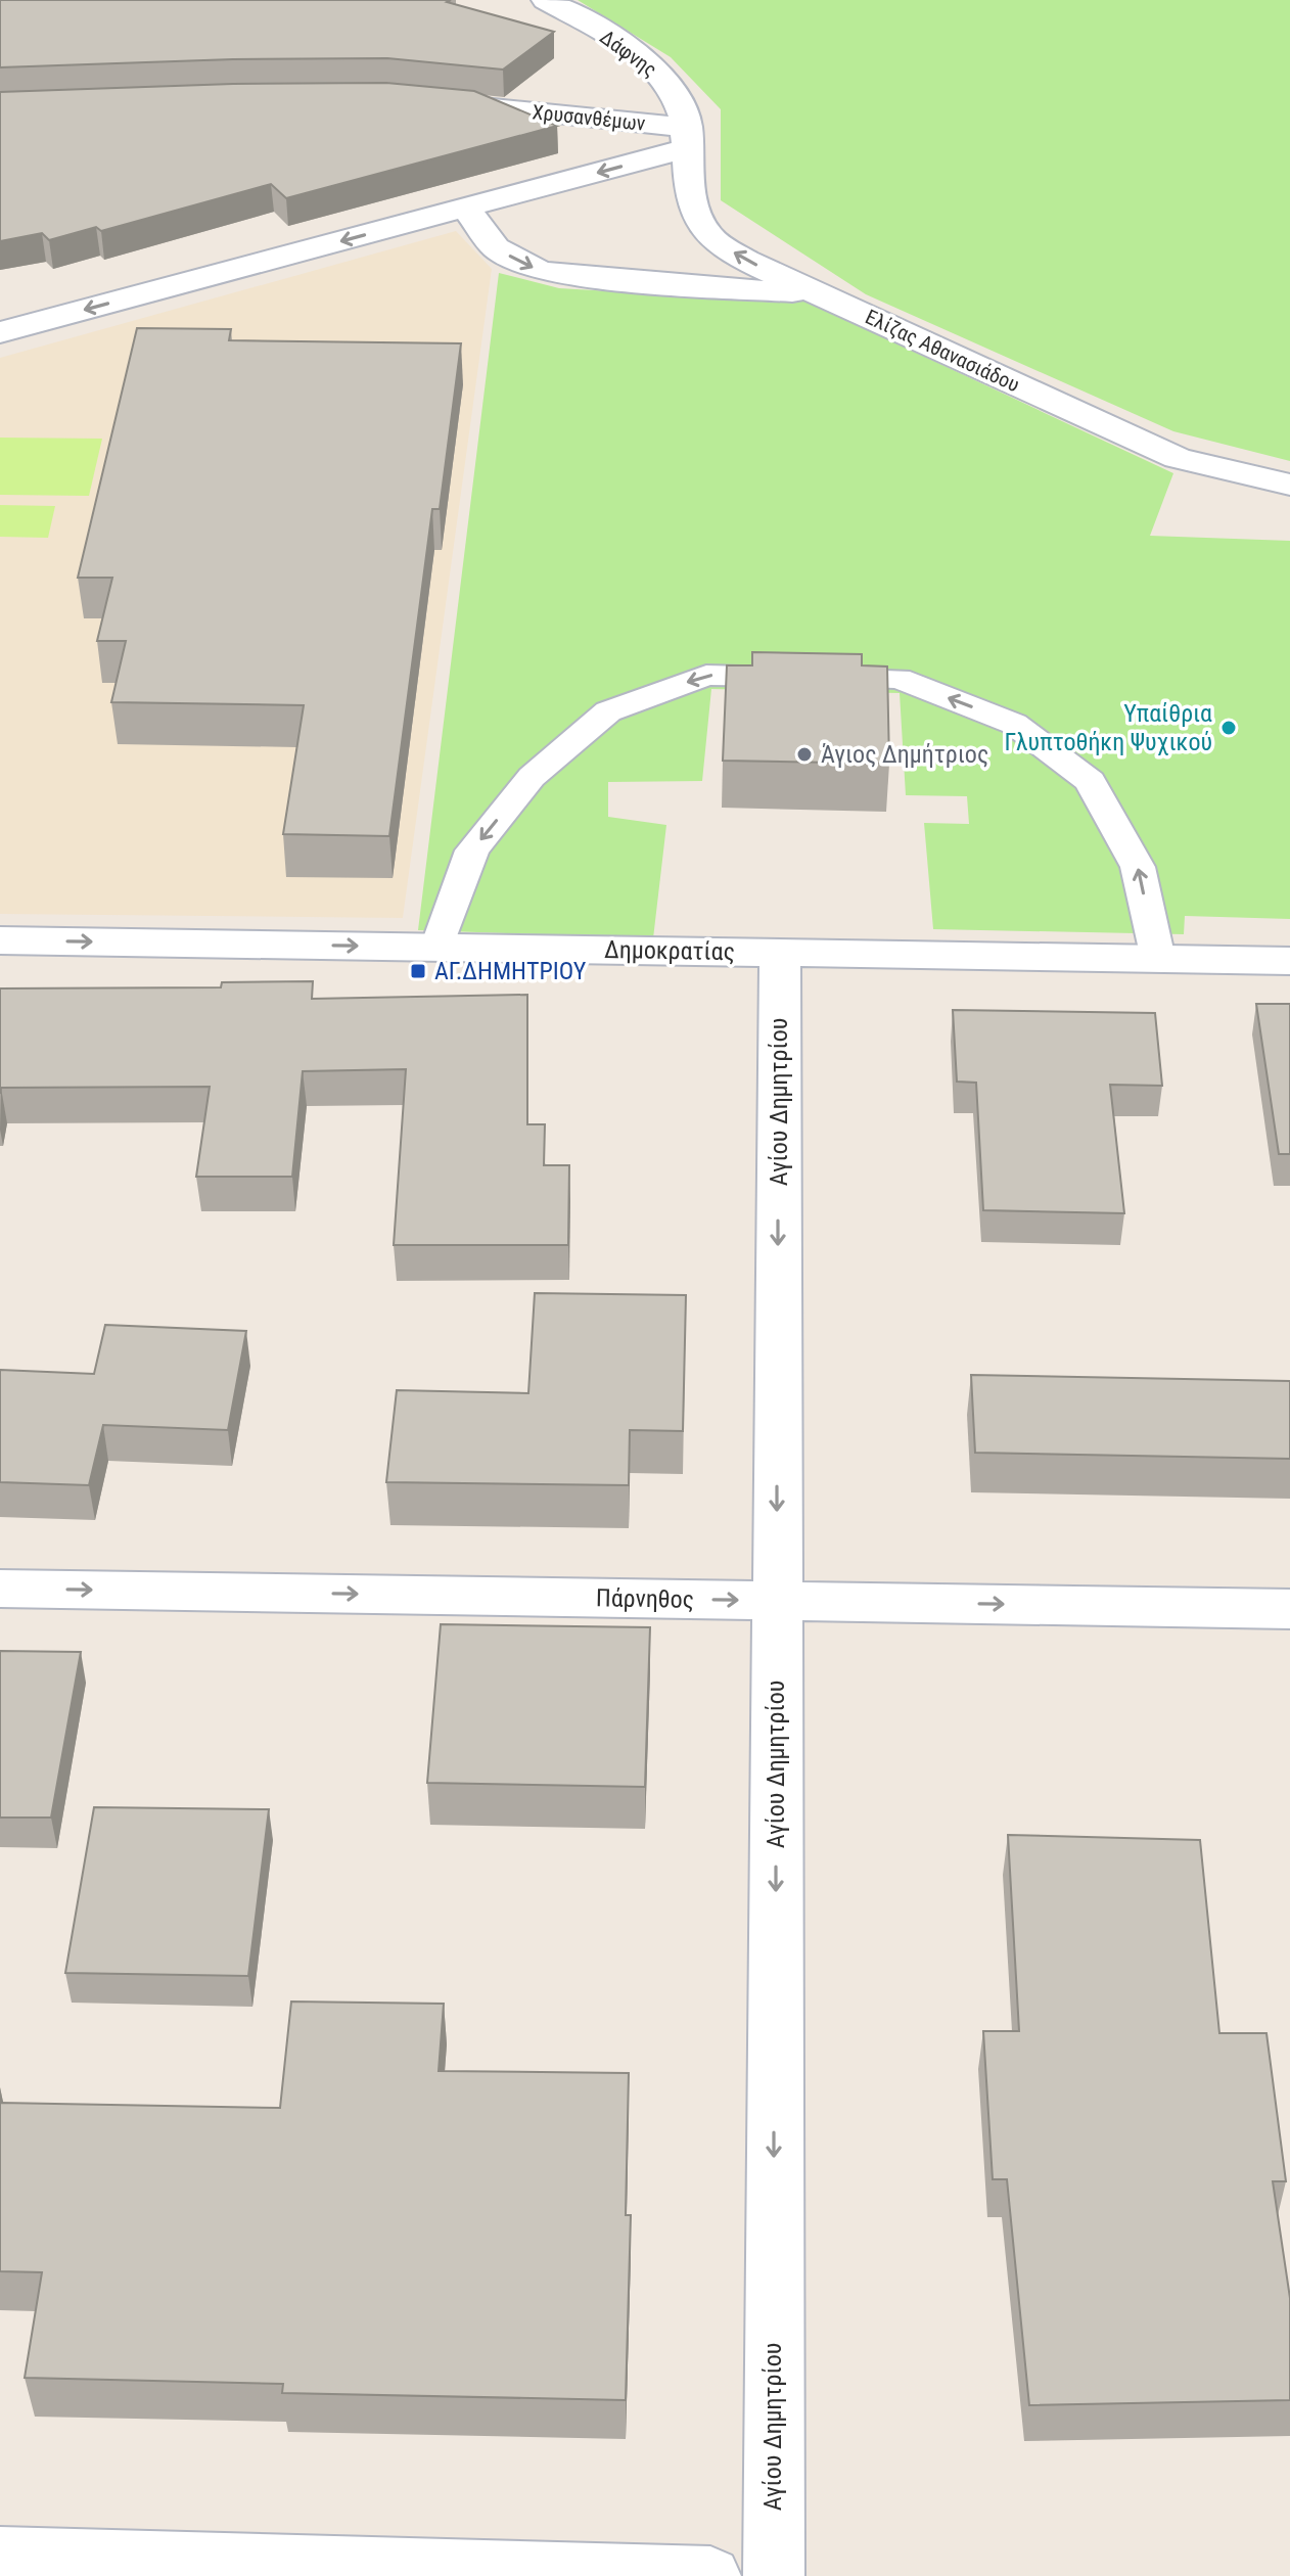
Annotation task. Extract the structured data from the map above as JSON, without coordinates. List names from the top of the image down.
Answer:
{
  "streets": {
    "street": [
      "Δάφνης",
      "Χρυσανθέμων",
      "Ελίζας Αθανασιάδου",
      "Δημοκρατίας",
      "Αγίου Δημητρίου",
      "Πάρνηθος"
    ]
  },
  "crossings": [
    ["Δάφνης", "Χρυσανθέμων"],
    ["Δάφνης", "Ελίζας Αθανασιάδου"],
    ["Χρυσανθέμων", "Ελίζας Αθανασιάδου"],
    ["Δημοκρατίας", "Αγίου Δημητρίου"],
    ["Αγίου Δημητρίου", "Πάρνηθος"]
  ],
  "one_way": ["Αγίου Δημητρίου", "Πάρνηθος"],
  "places": {
    "other": ["Υπαίθρια Γλυπτοθήκη Ψυχικού", "Άγιος Δημήτριος"],
    "transit": ["ΑΓ.ΔΗΜΗΤΡΙΟΥ"]
  }
}
